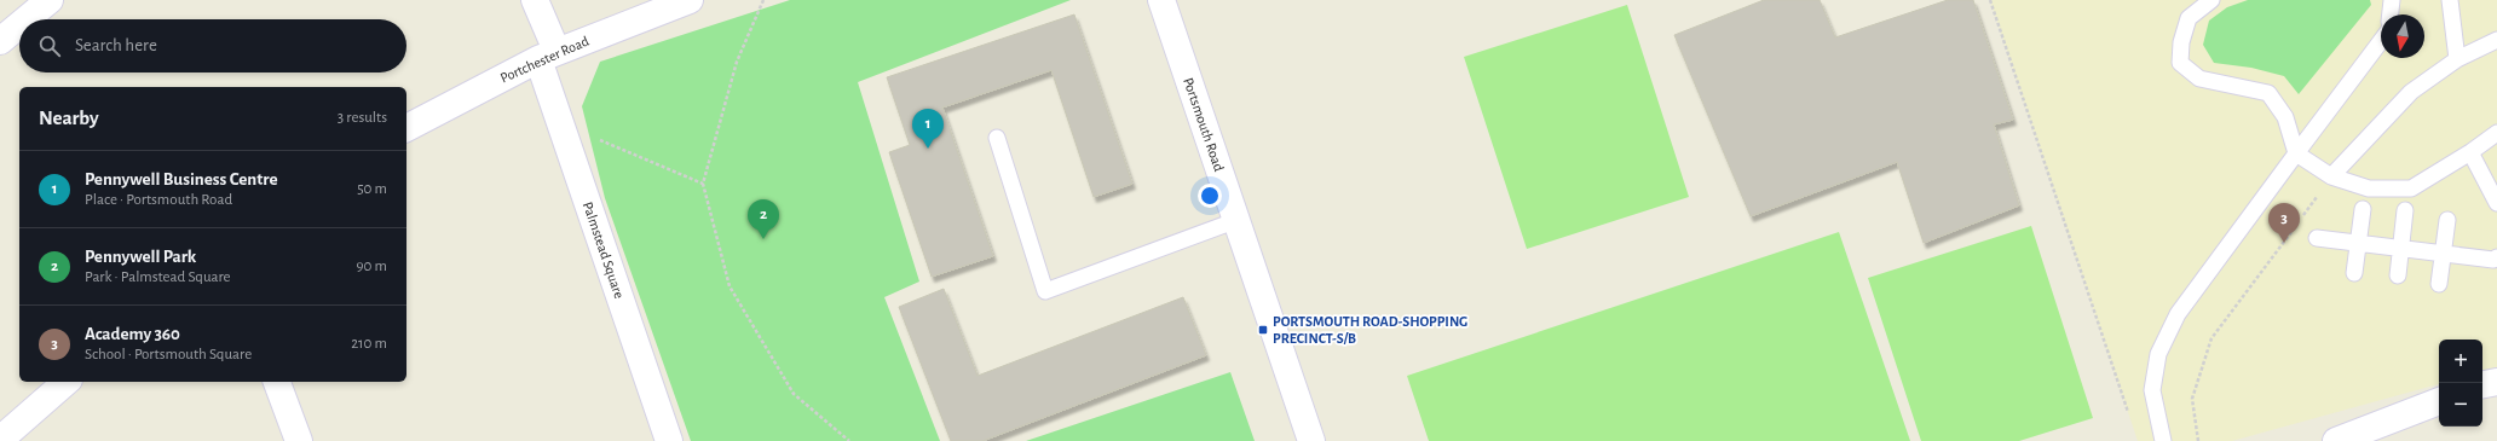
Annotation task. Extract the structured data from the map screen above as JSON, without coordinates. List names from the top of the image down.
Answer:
{
  "streets": {
    "street": ["Portchester Road", "Portsmouth Road", "Palmstead Square"]
  },
  "crossings": [
    ["Portchester Road", "Palmstead Square"]
  ],
  "places": {
    "transit": ["PORTSMOUTH ROAD-SHOPPING PRECINCT-S/B"]
  },
  "north": "bottom",
  "page": {
    "search": "Search here",
    "heading": ["Nearby", "3 results"],
    "pins": ["1", "2", "3"],
    "list": [
      {
        "mark": "1",
        "name": "Pennywell Business Centre",
        "note": "Place · Portsmouth Road",
        "value": "50 m"
      },
      {
        "mark": "2",
        "name": "Pennywell Park",
        "note": "Park · Palmstead Square",
        "value": "90 m"
      },
      {
        "mark": "3",
        "name": "Academy 360",
        "note": "School · Portsmouth Square",
        "value": "210 m"
      }
    ],
    "map_buttons": ["+", "−"]
  }
}
